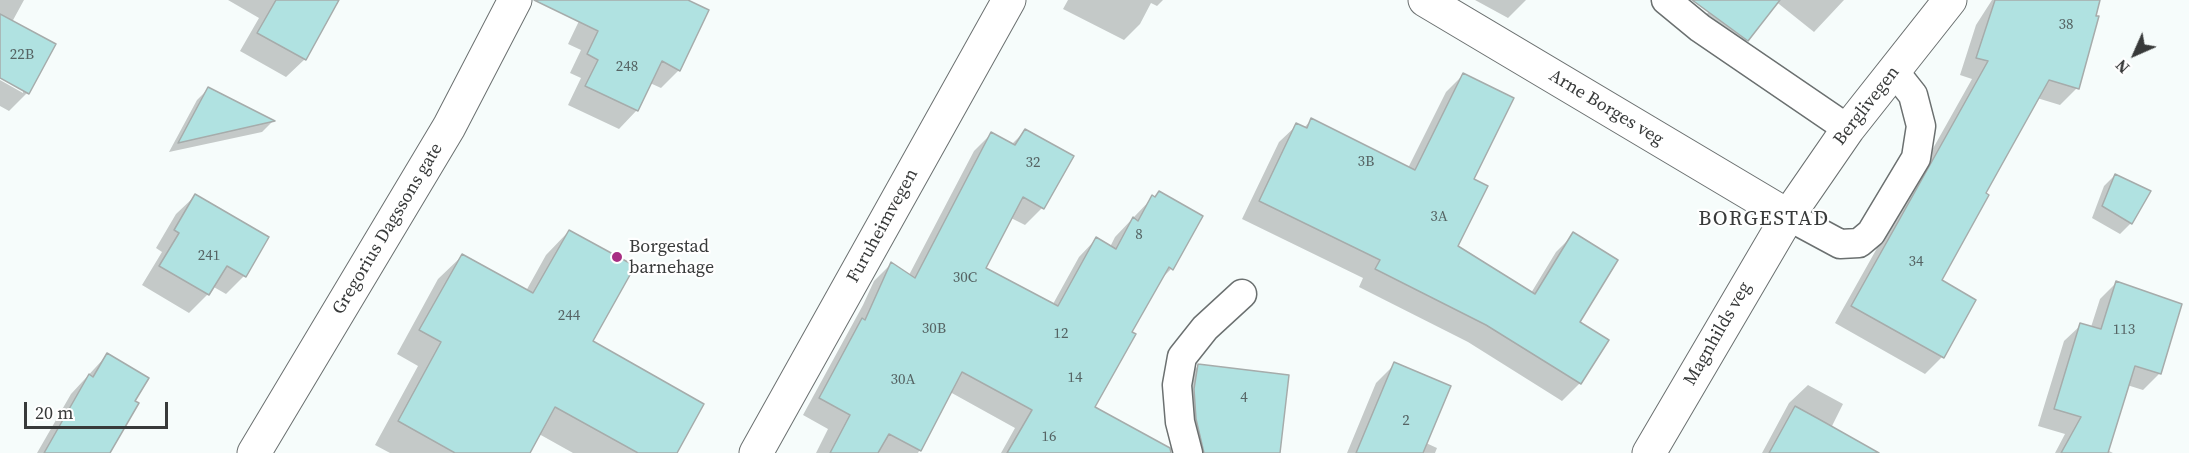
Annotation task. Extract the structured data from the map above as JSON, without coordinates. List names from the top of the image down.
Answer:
{
  "streets": {
    "street": [
      "Berglivegen",
      "Arne Borges veg",
      "Furuheimvegen",
      "Gregorius Dagssons gate",
      "Magnhilds veg"
    ]
  },
  "crossings": [
    ["Berglivegen", "Arne Borges veg"],
    ["Berglivegen", "Magnhilds veg"],
    ["Arne Borges veg", "Magnhilds veg"]
  ],
  "districts": ["BORGESTAD"],
  "places": ["Borgestad barnehage"],
  "house_numbers": [
    "38",
    "22B",
    "248",
    "3B",
    "32",
    "3A",
    "8",
    "241",
    "34",
    "30C",
    "244",
    "30B",
    "113",
    "12",
    "14",
    "30A",
    "4",
    "2",
    "16"
  ],
  "scale_bar": "20 m",
  "north": "bottom left"
}
